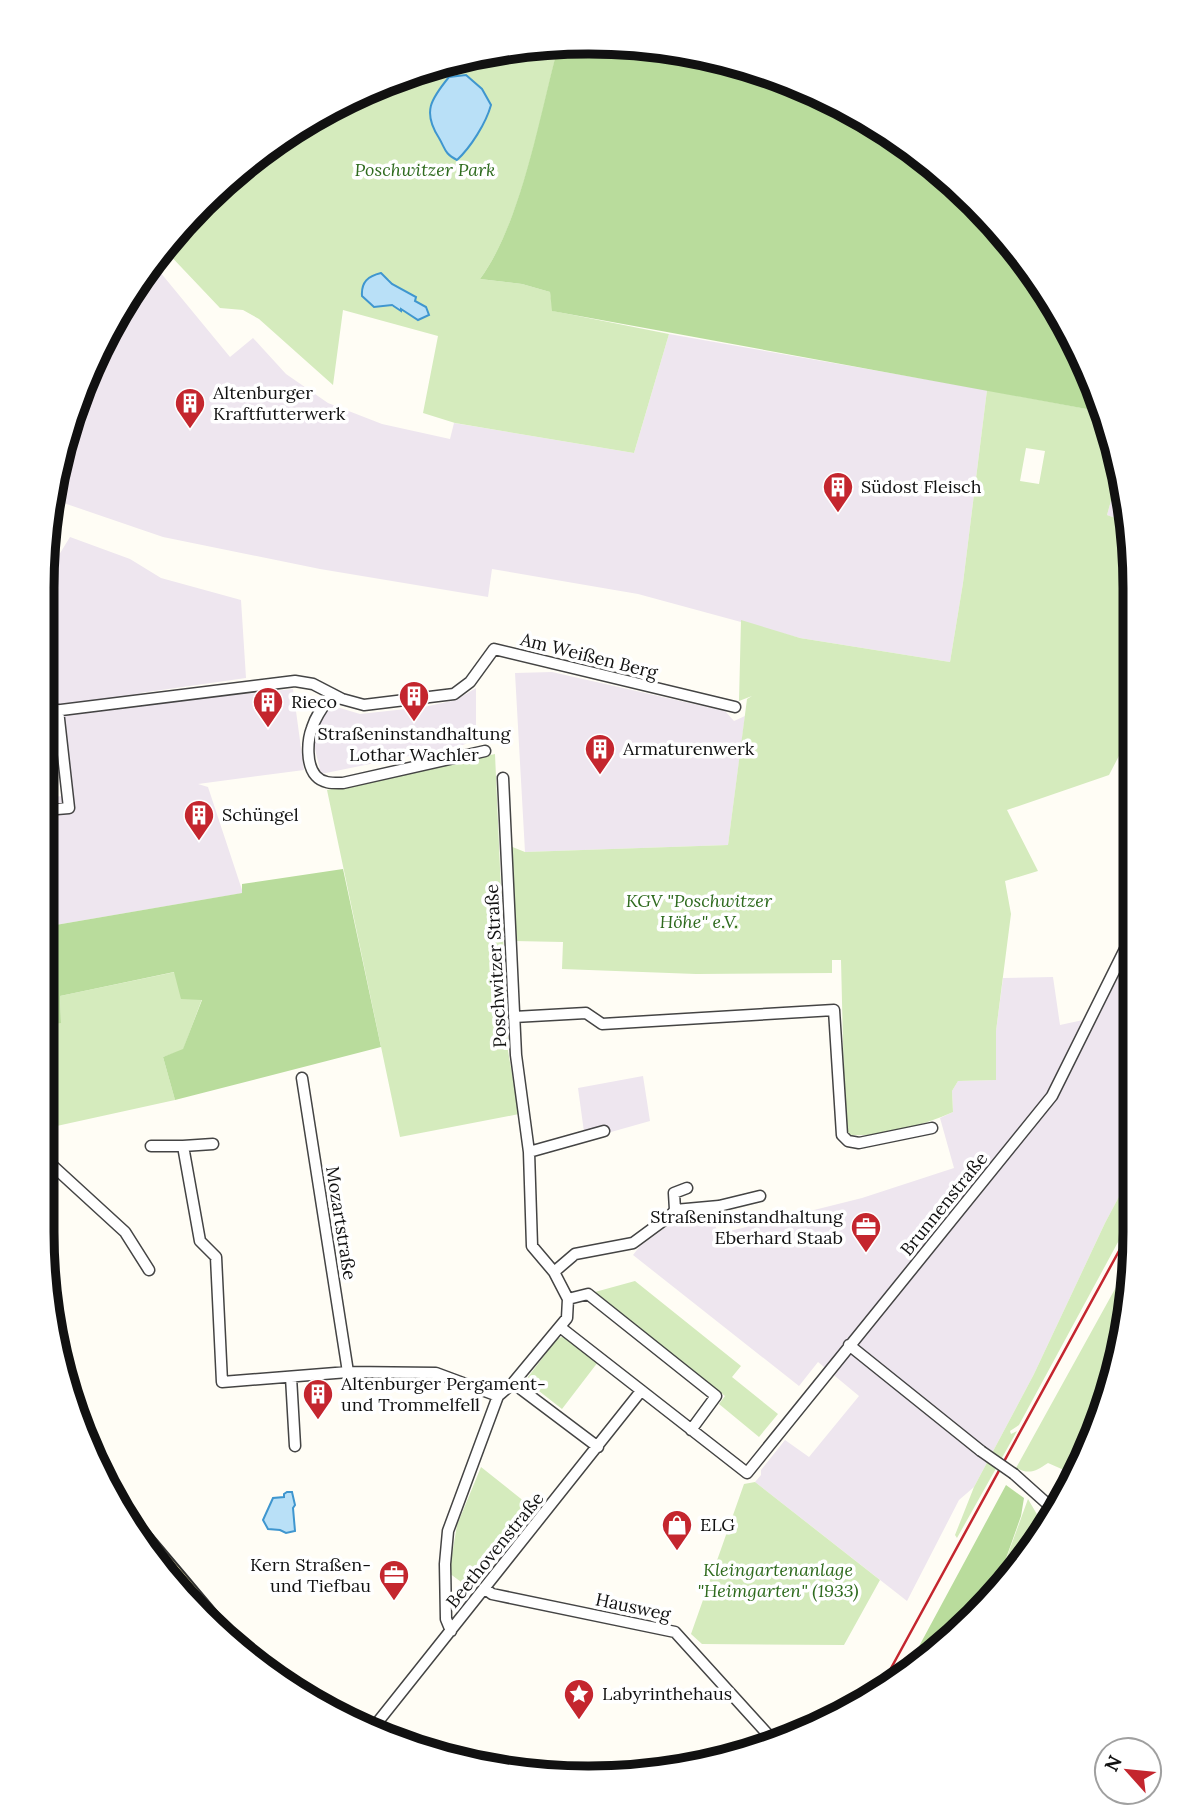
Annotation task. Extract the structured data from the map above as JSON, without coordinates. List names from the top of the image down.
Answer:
{
  "streets": {
    "street": [
      "Am Weißen Berg",
      "Poschwitzer Straße",
      "Brunnenstraße",
      "Mozartstraße",
      "Beethovenstraße",
      "Hausweg"
    ]
  },
  "crossings": [
    ["Beethovenstraße", "Hausweg"]
  ],
  "parks": ["Poschwitzer Park", "KGV \"Poschwitzer Höhe\" e.V.", "Kleingartenanlage \"Heimgarten\" (1933)"],
  "places": {
    "building": [
      "Altenburger Kraftfutterwerk",
      "Südost Fleisch",
      "Straßeninstandhaltung Lothar Wachler",
      "Rieco",
      "Armaturenwerk",
      "Schüngel",
      "Altenburger Pergament- und Trommelfell"
    ],
    "office": ["Straßeninstandhaltung Eberhard Staab", "Kern Straßen- und Tiefbau"],
    "shop": ["ELG"],
    "place": ["Labyrinthehaus"]
  },
  "north": "top left"
}
